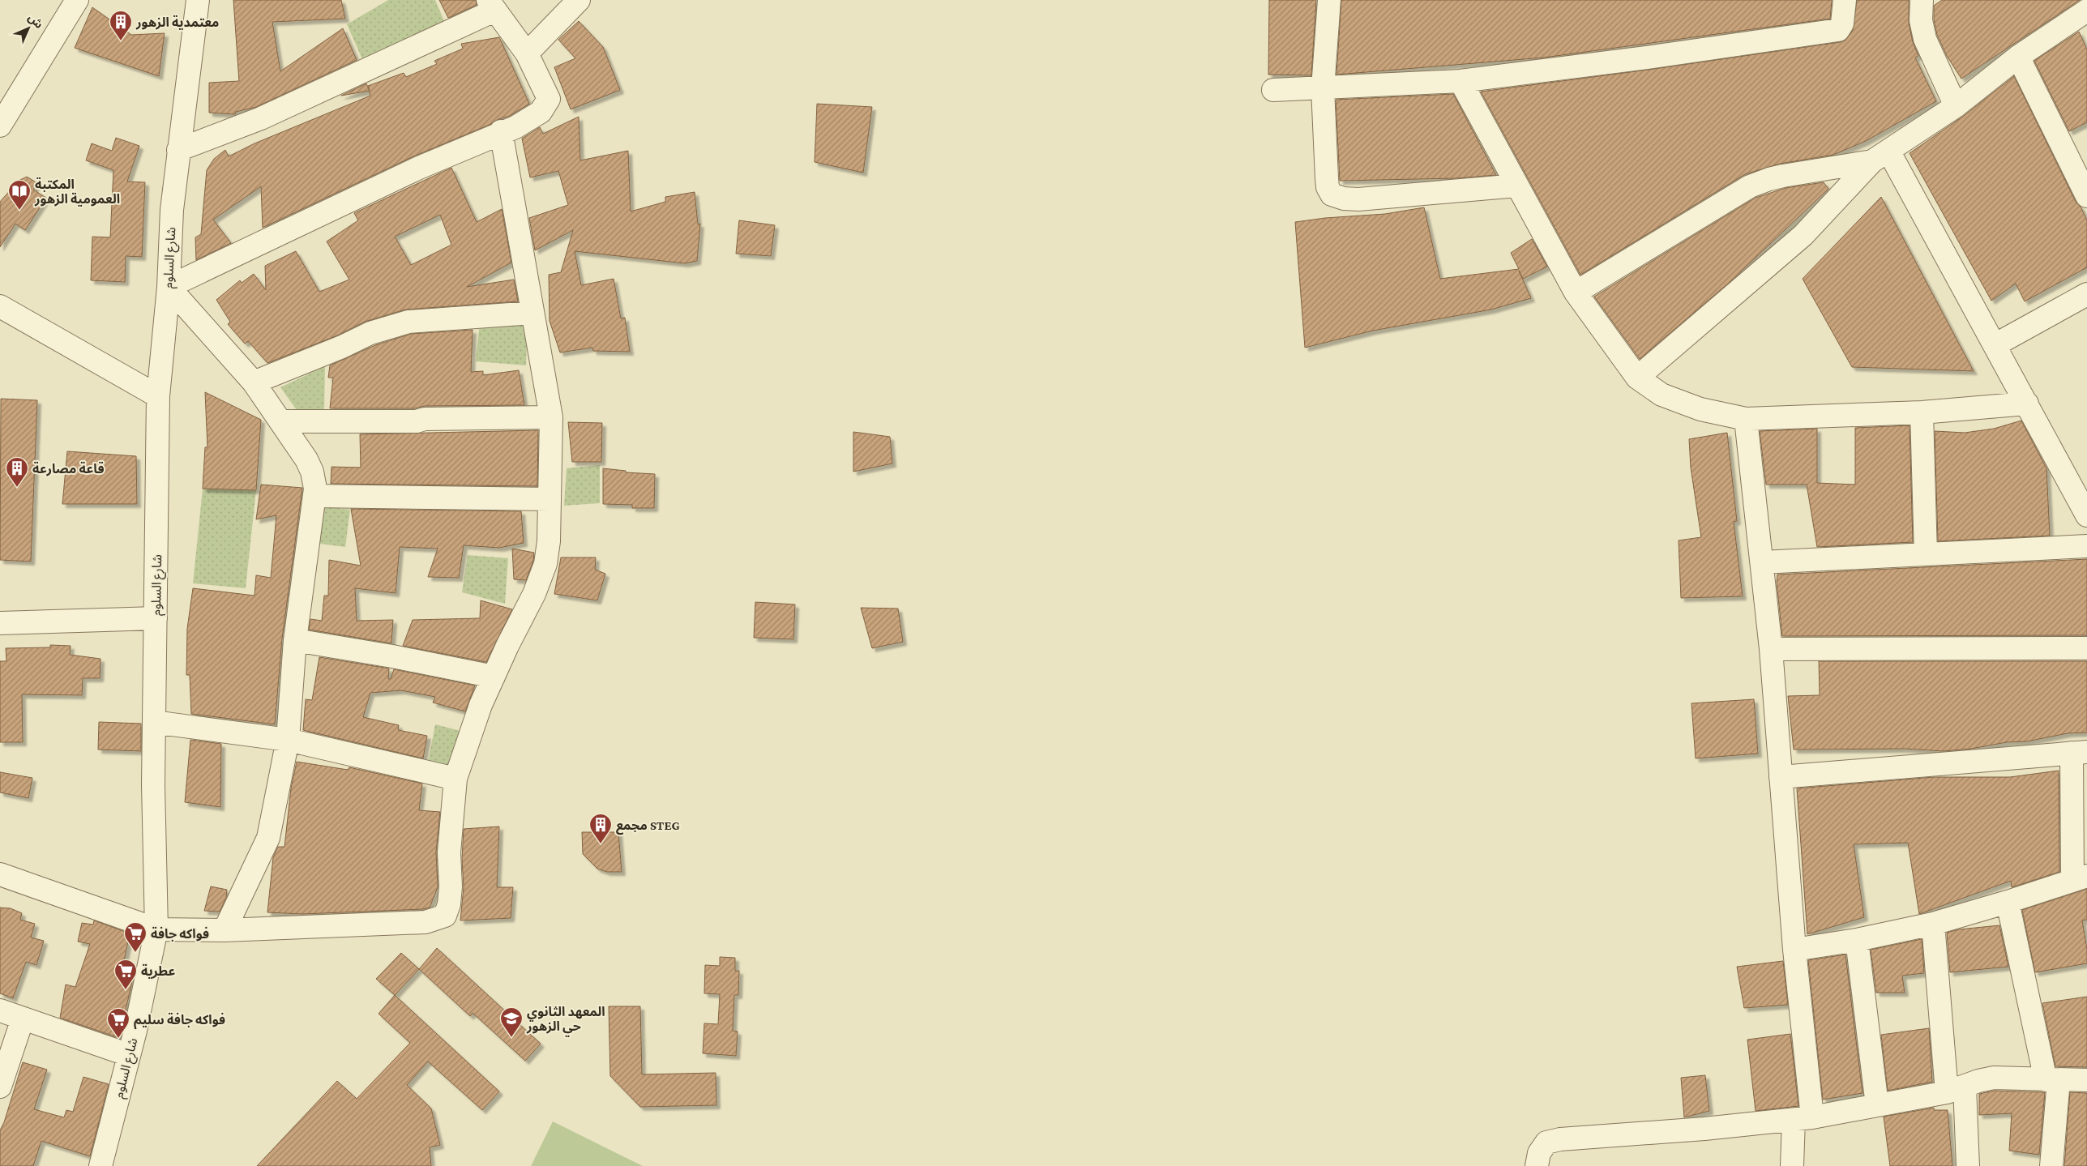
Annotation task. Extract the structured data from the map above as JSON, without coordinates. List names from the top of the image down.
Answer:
{
  "streets": {
    "street": ["شارع السلوم"]
  },
  "places": {
    "building": ["معتمدية الزهور", "قاعة مصارعة", "مجمع STEG"],
    "library": ["المكتبة العمومية الزهور"],
    "supermarket": ["فواكه جافة", "عطرية", "فواكه جافة سليم"],
    "school or university": ["المعهد الثانوي حي الزهور"]
  },
  "north": "top right"
}
